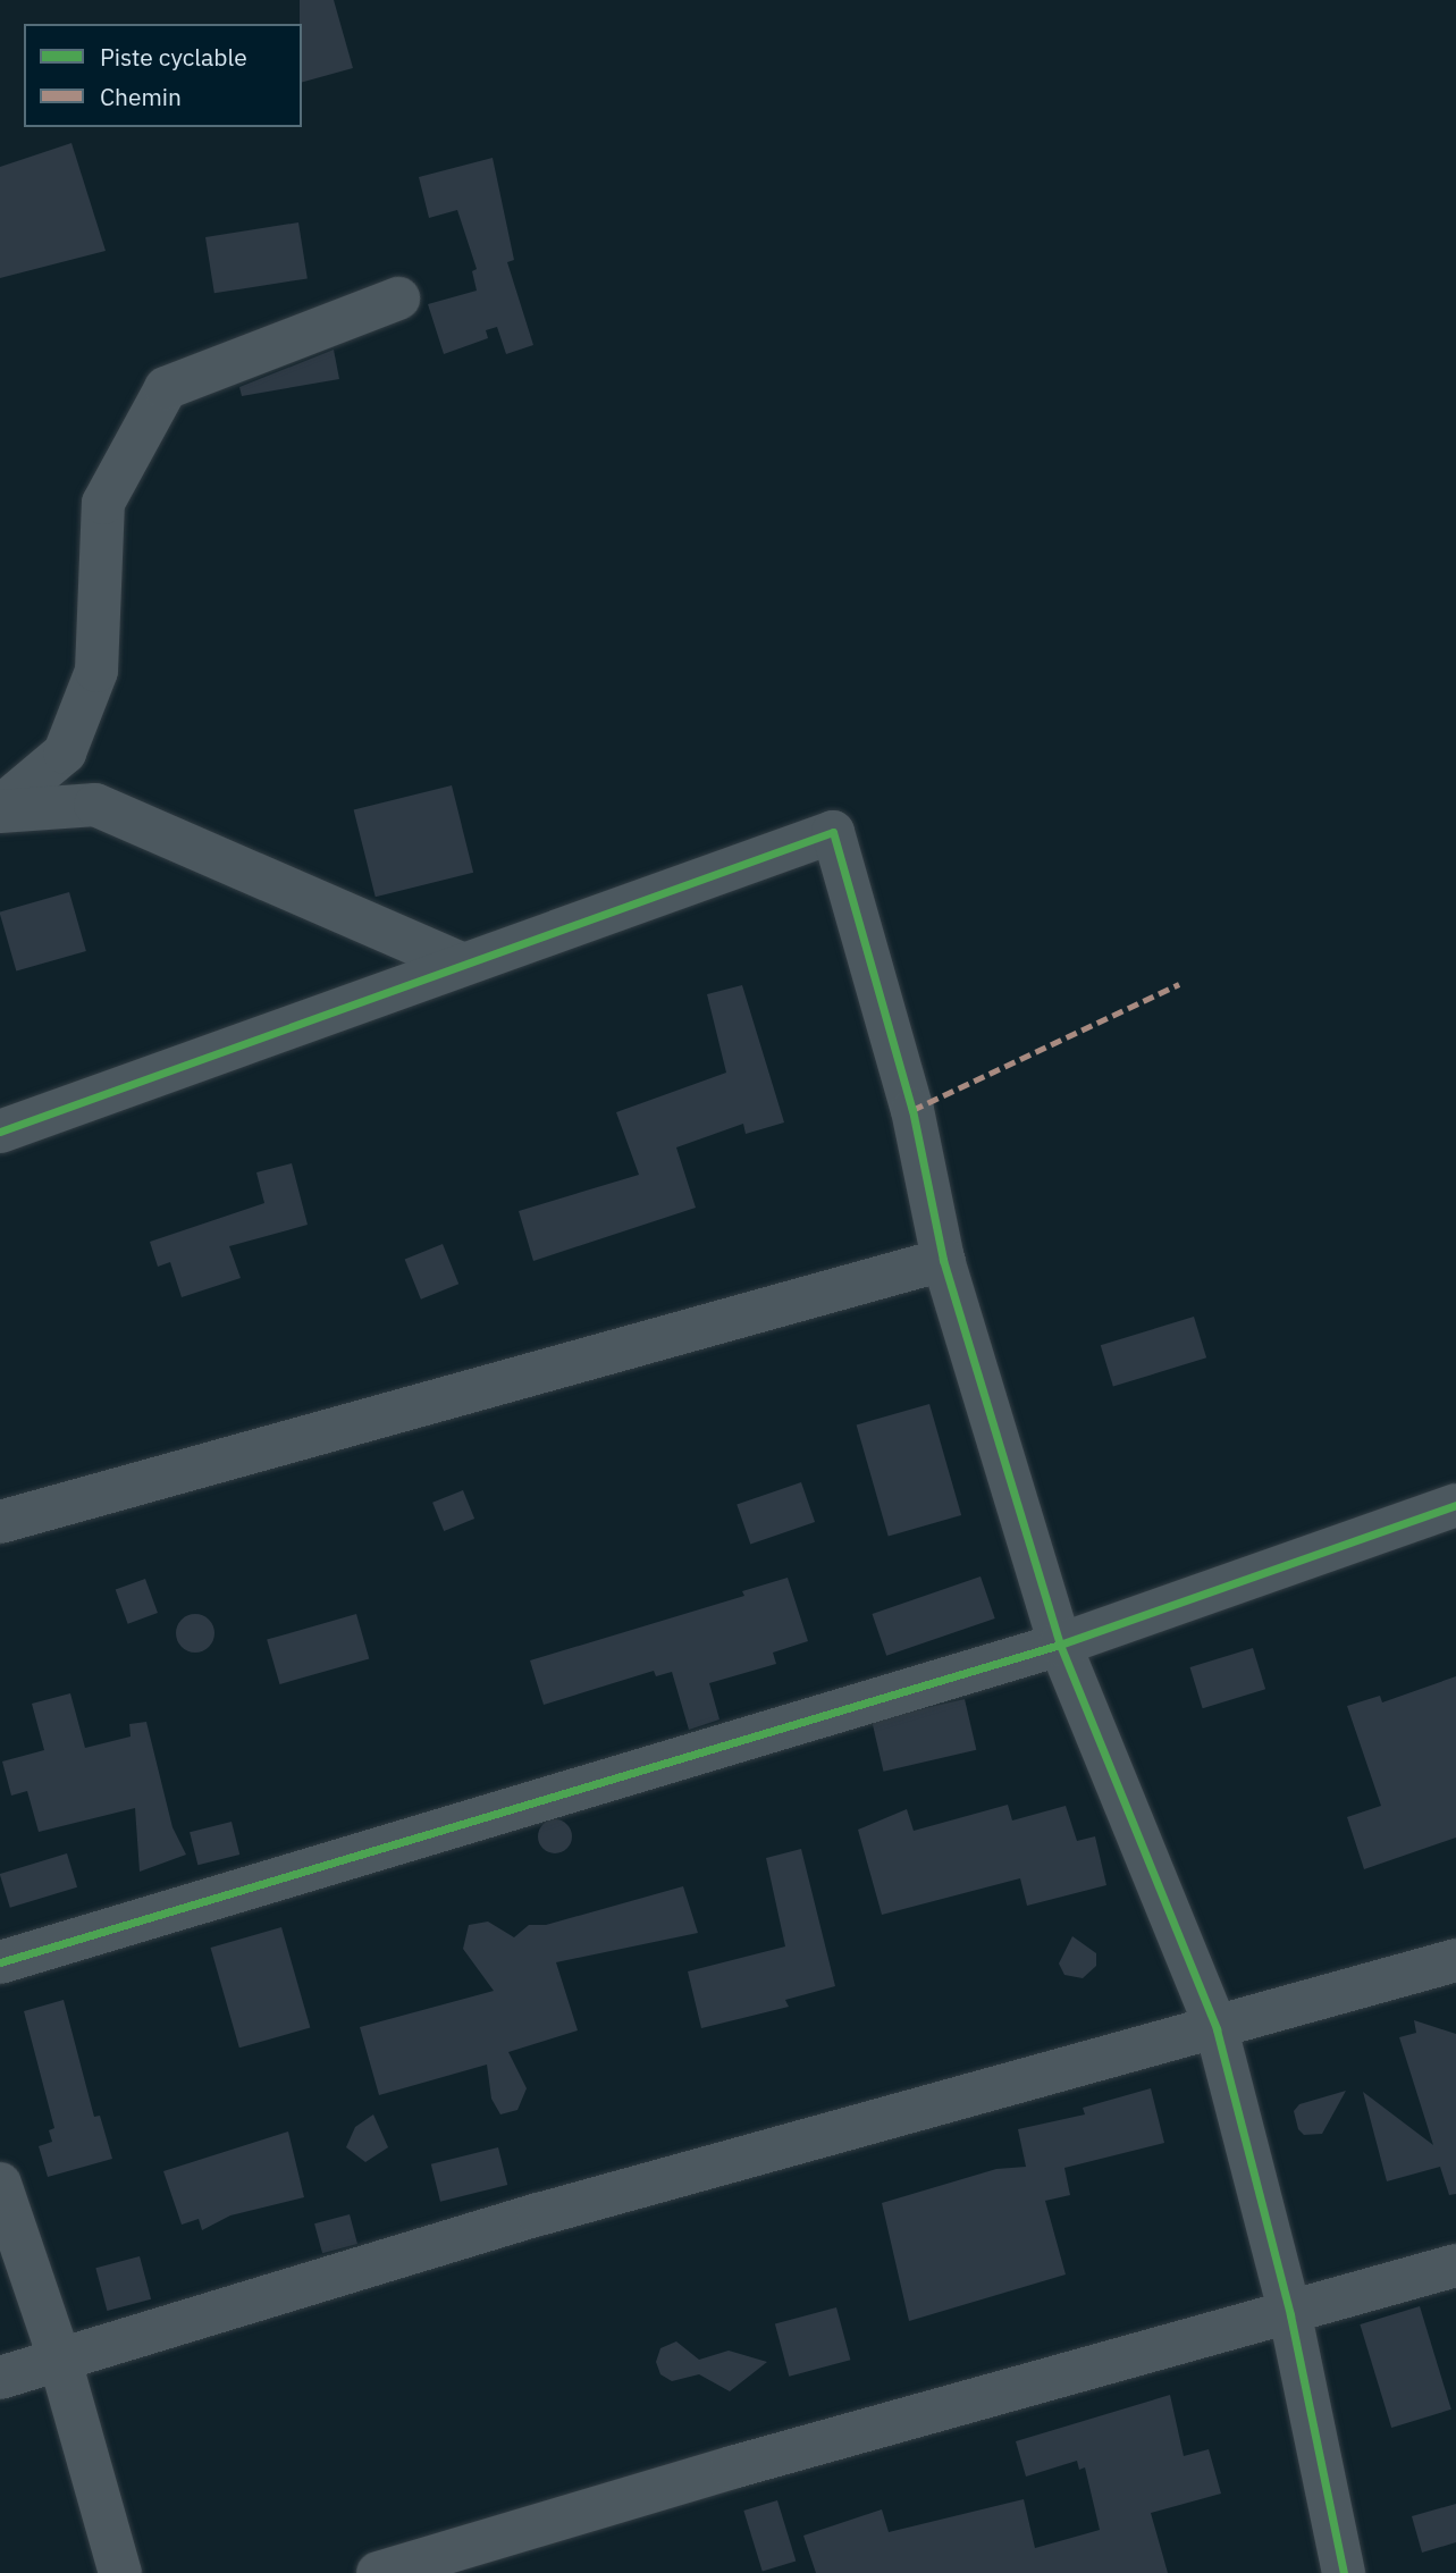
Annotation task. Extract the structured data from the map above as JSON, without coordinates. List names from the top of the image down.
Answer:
{
  "legend": ["Piste cyclable", "Chemin"]
}
